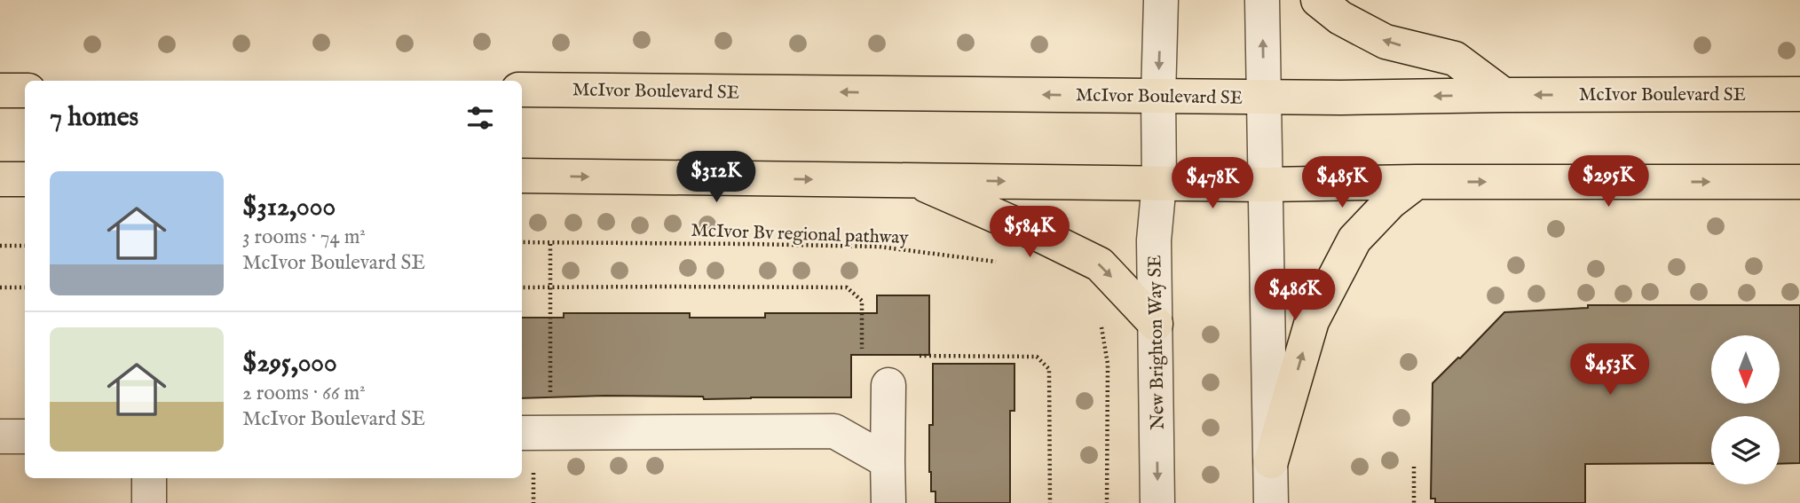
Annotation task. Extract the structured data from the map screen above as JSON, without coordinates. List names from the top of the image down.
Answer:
{
  "streets": {
    "main road": ["McIvor Boulevard SE"],
    "street": ["New Brighton Way SE"],
    "path": ["McIvor Bv regional pathway"]
  },
  "crossings": [
    ["McIvor Boulevard SE", "New Brighton Way SE"]
  ],
  "north": "bottom",
  "page": {
    "heading": "7 homes",
    "price": [
      "$312K",
      "$295K",
      "$485K",
      "$478K",
      "$584K",
      "$486K",
      "$453K"
    ],
    "list": [
      {
        "name": "$312,000",
        "note": "3 rooms · 74 m² · McIvor Boulevard SE"
      },
      {
        "name": "$295,000",
        "note": "2 rooms · 66 m² · McIvor Boulevard SE"
      }
    ]
  }
}
